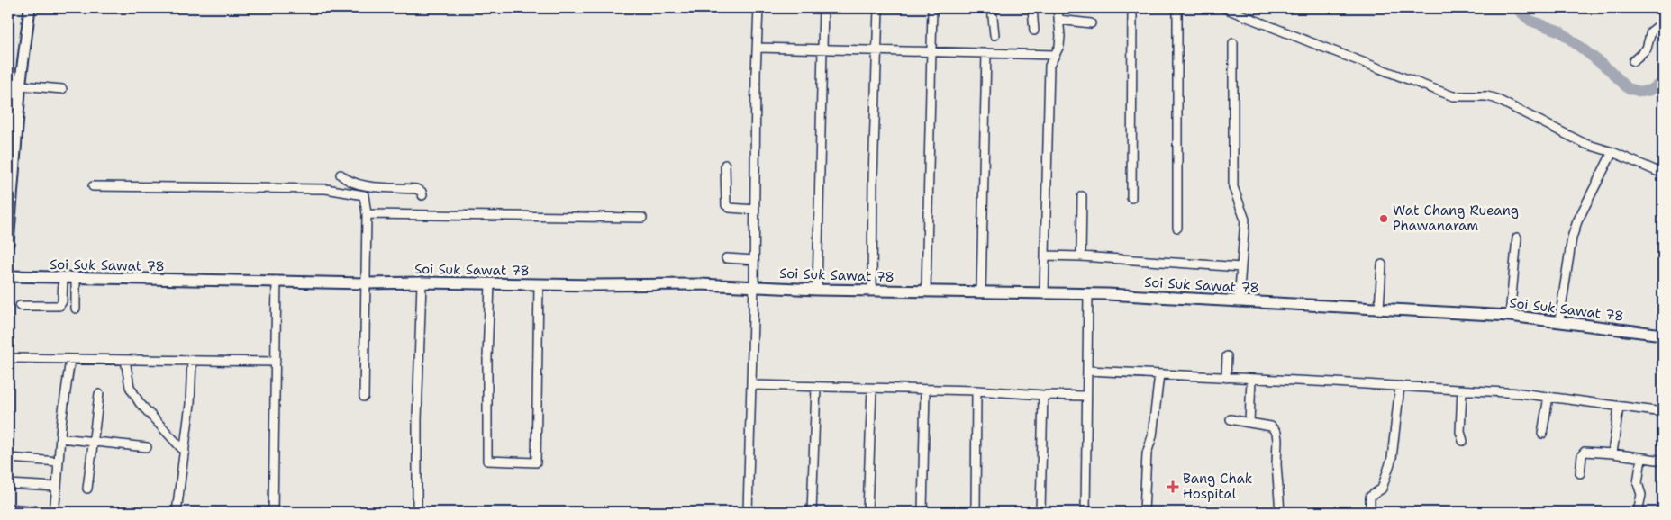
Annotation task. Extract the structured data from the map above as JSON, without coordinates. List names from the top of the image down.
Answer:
{
  "streets": {
    "street": ["Soi Suk Sawat 78"]
  },
  "places": {
    "other": ["Wat Chang Rueang Phawanaram"],
    "health": ["Bang Chak Hospital"]
  }
}
